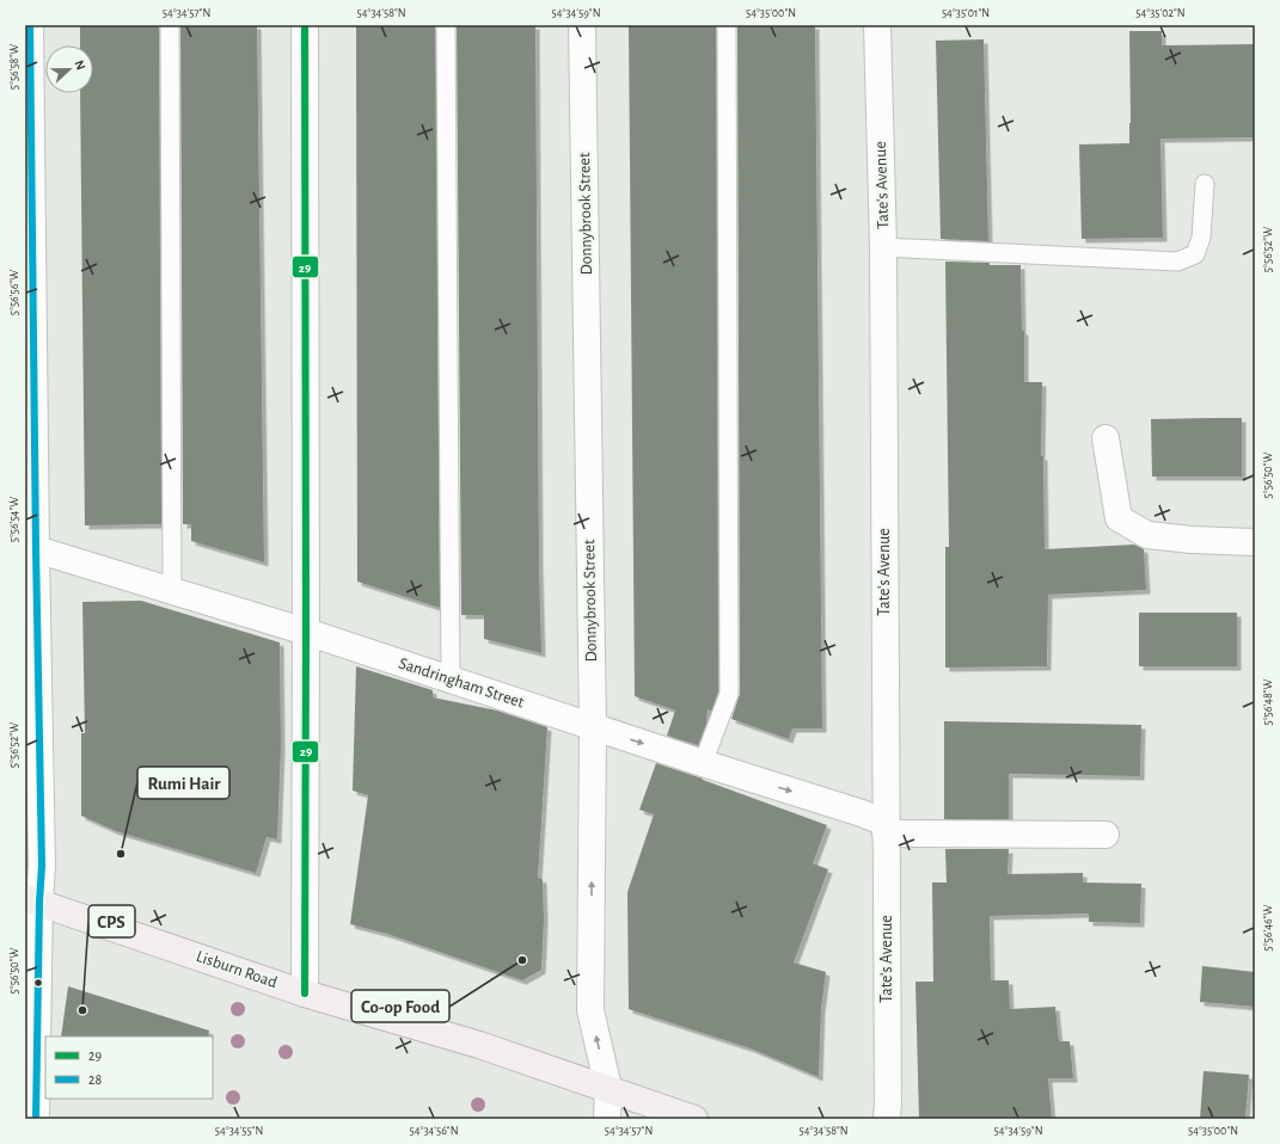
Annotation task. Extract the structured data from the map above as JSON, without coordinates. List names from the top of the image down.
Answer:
{
  "streets": {
    "main road": ["Lisburn Road"],
    "street": ["Tate's Avenue", "Donnybrook Street", "Sandringham Street"]
  },
  "crossings": [
    ["Tate's Avenue", "Sandringham Street"],
    ["Donnybrook Street", "Sandringham Street"],
    ["Donnybrook Street", "Lisburn Road"]
  ],
  "places": ["Rumi Hair", "Co-op Food", "CPS"],
  "lines": ["transit line 29", "transit line 28"],
  "legend": ["29", "28"],
  "north": "right",
  "coordinates": [
    "54°34'57\"N",
    "54°34'58\"N",
    "54°34'59\"N",
    "54°35'00\"N",
    "54°35'01\"N",
    "54°35'02\"N",
    "5°56'58\"W",
    "5°56'52\"W",
    "5°56'56\"W",
    "5°56'50\"W",
    "5°56'54\"W",
    "5°56'48\"W",
    "5°56'46\"W",
    "54°34'55\"N",
    "54°34'56\"N"
  ]
}
